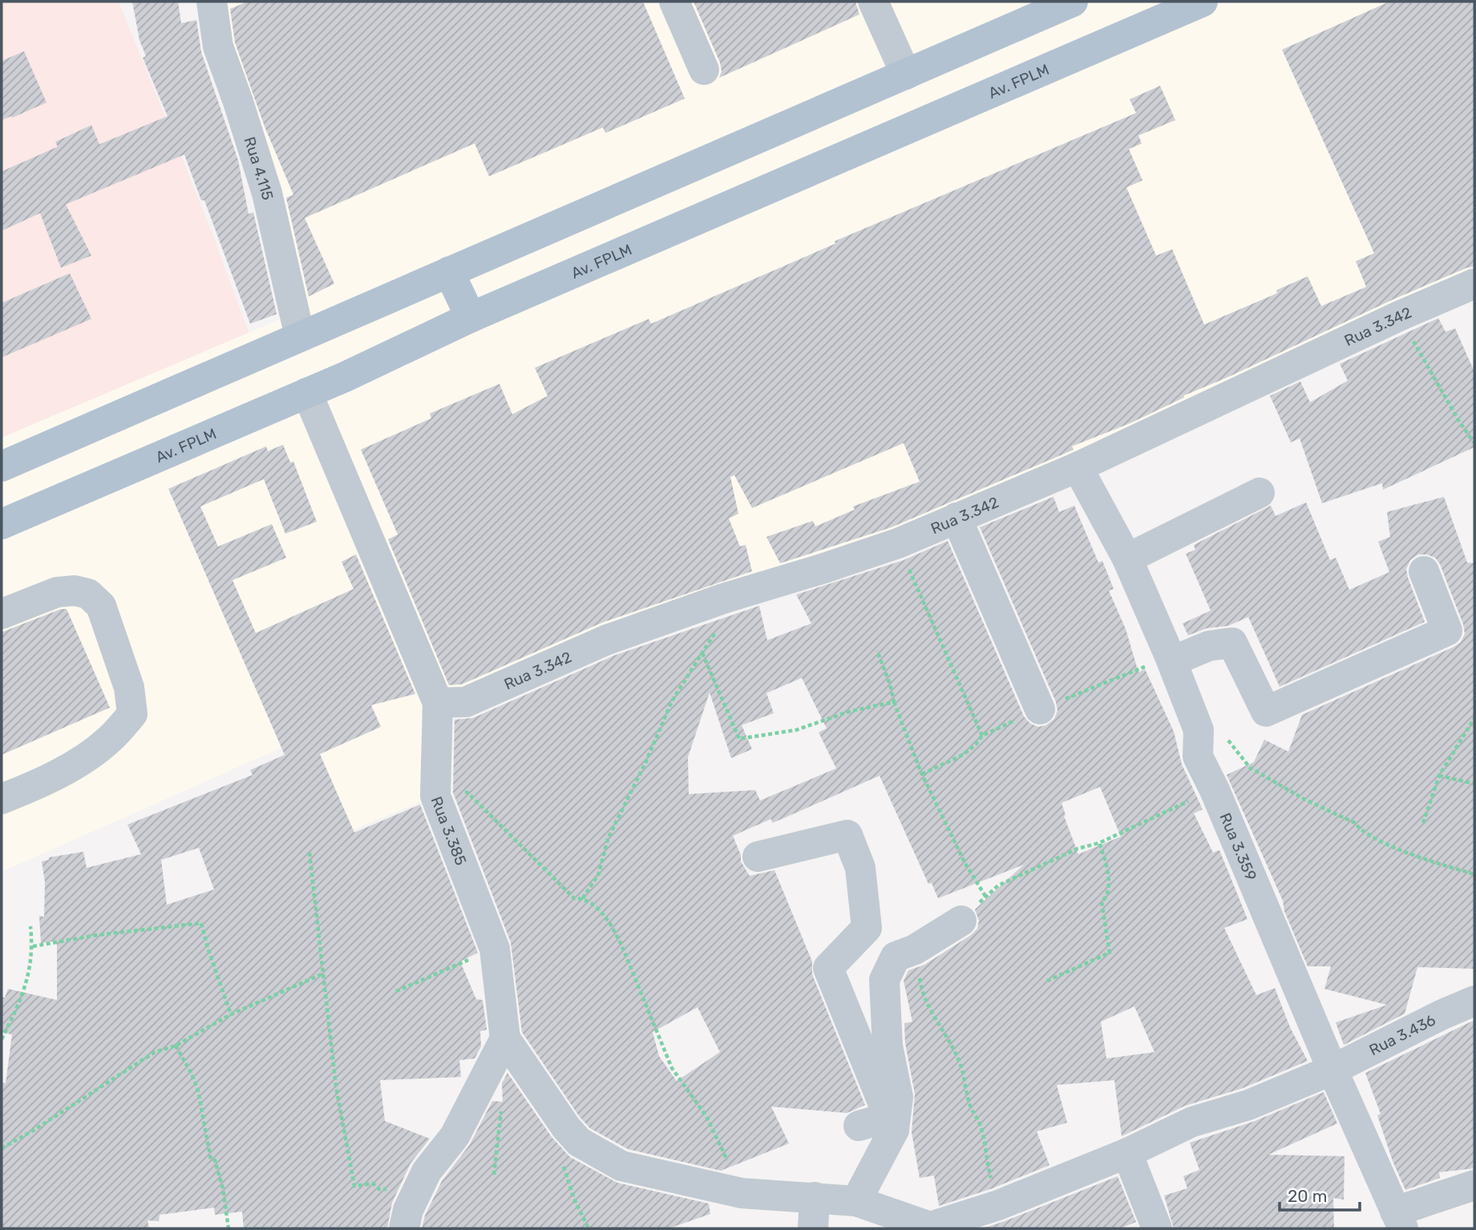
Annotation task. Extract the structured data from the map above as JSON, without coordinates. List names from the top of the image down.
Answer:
{
  "streets": {
    "main road": ["Av. FPLM"],
    "street": [
      "Rua 4.115",
      "Rua 3.342",
      "Rua 3.385",
      "Rua 3.359",
      "Rua 3.436"
    ]
  },
  "crossings": [
    ["Av. FPLM", "Rua 3.385"],
    ["Rua 3.342", "Rua 3.385"],
    ["Rua 3.342", "Rua 3.359"],
    ["Rua 3.385", "Rua 3.436"],
    ["Rua 3.359", "Rua 3.436"]
  ],
  "scale_bar": "20 m"
}
